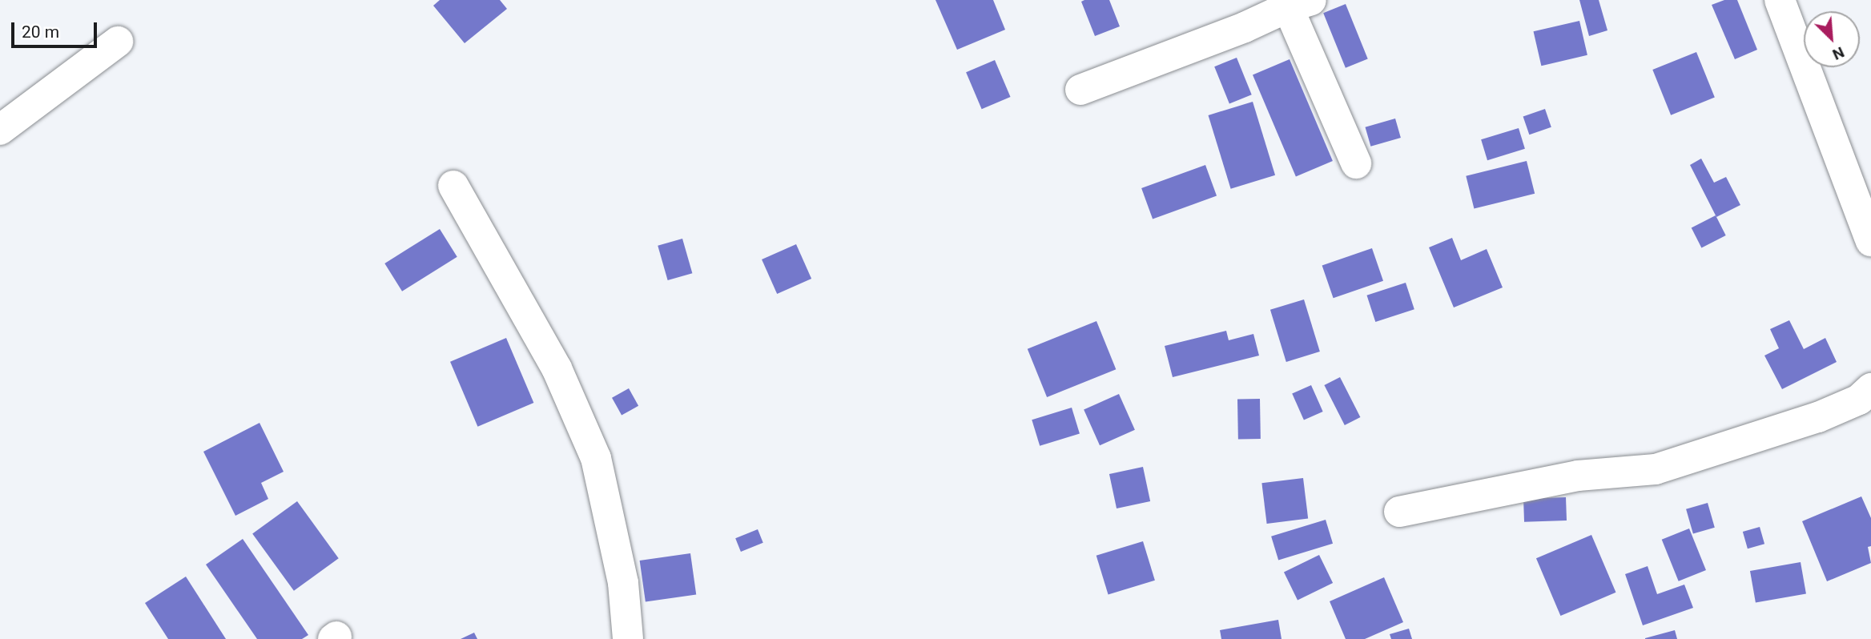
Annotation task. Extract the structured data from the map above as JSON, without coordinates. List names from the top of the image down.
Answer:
{
  "scale_bar": "20 m",
  "north": "bottom right"
}
